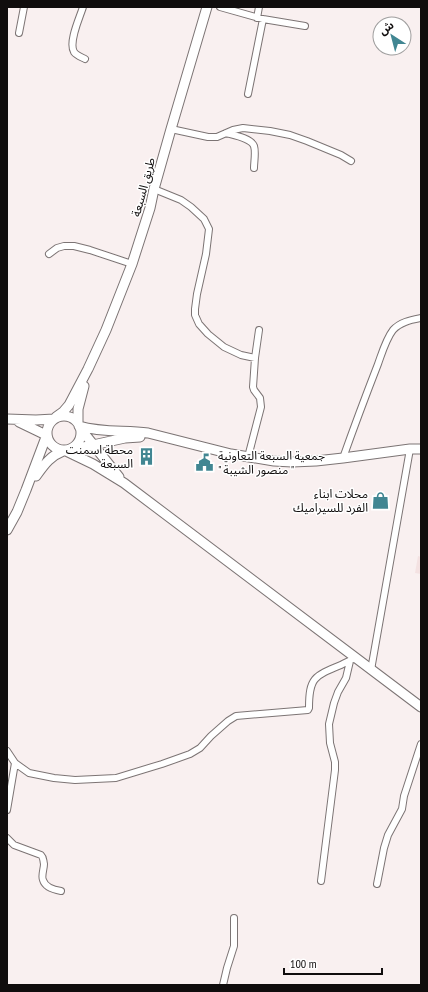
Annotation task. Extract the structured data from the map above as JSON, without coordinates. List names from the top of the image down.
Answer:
{
  "streets": {
    "street": ["طريق السبعة"]
  },
  "places": {
    "building": ["محطة اسمنت السبعة"],
    "public building": ["جمعية السبعة التعاونية \" منصور الشيبة \""],
    "shop": ["محلات ابناء الفرد للسيراميك"]
  },
  "scale_bar": "100 m",
  "north": "top left"
}
